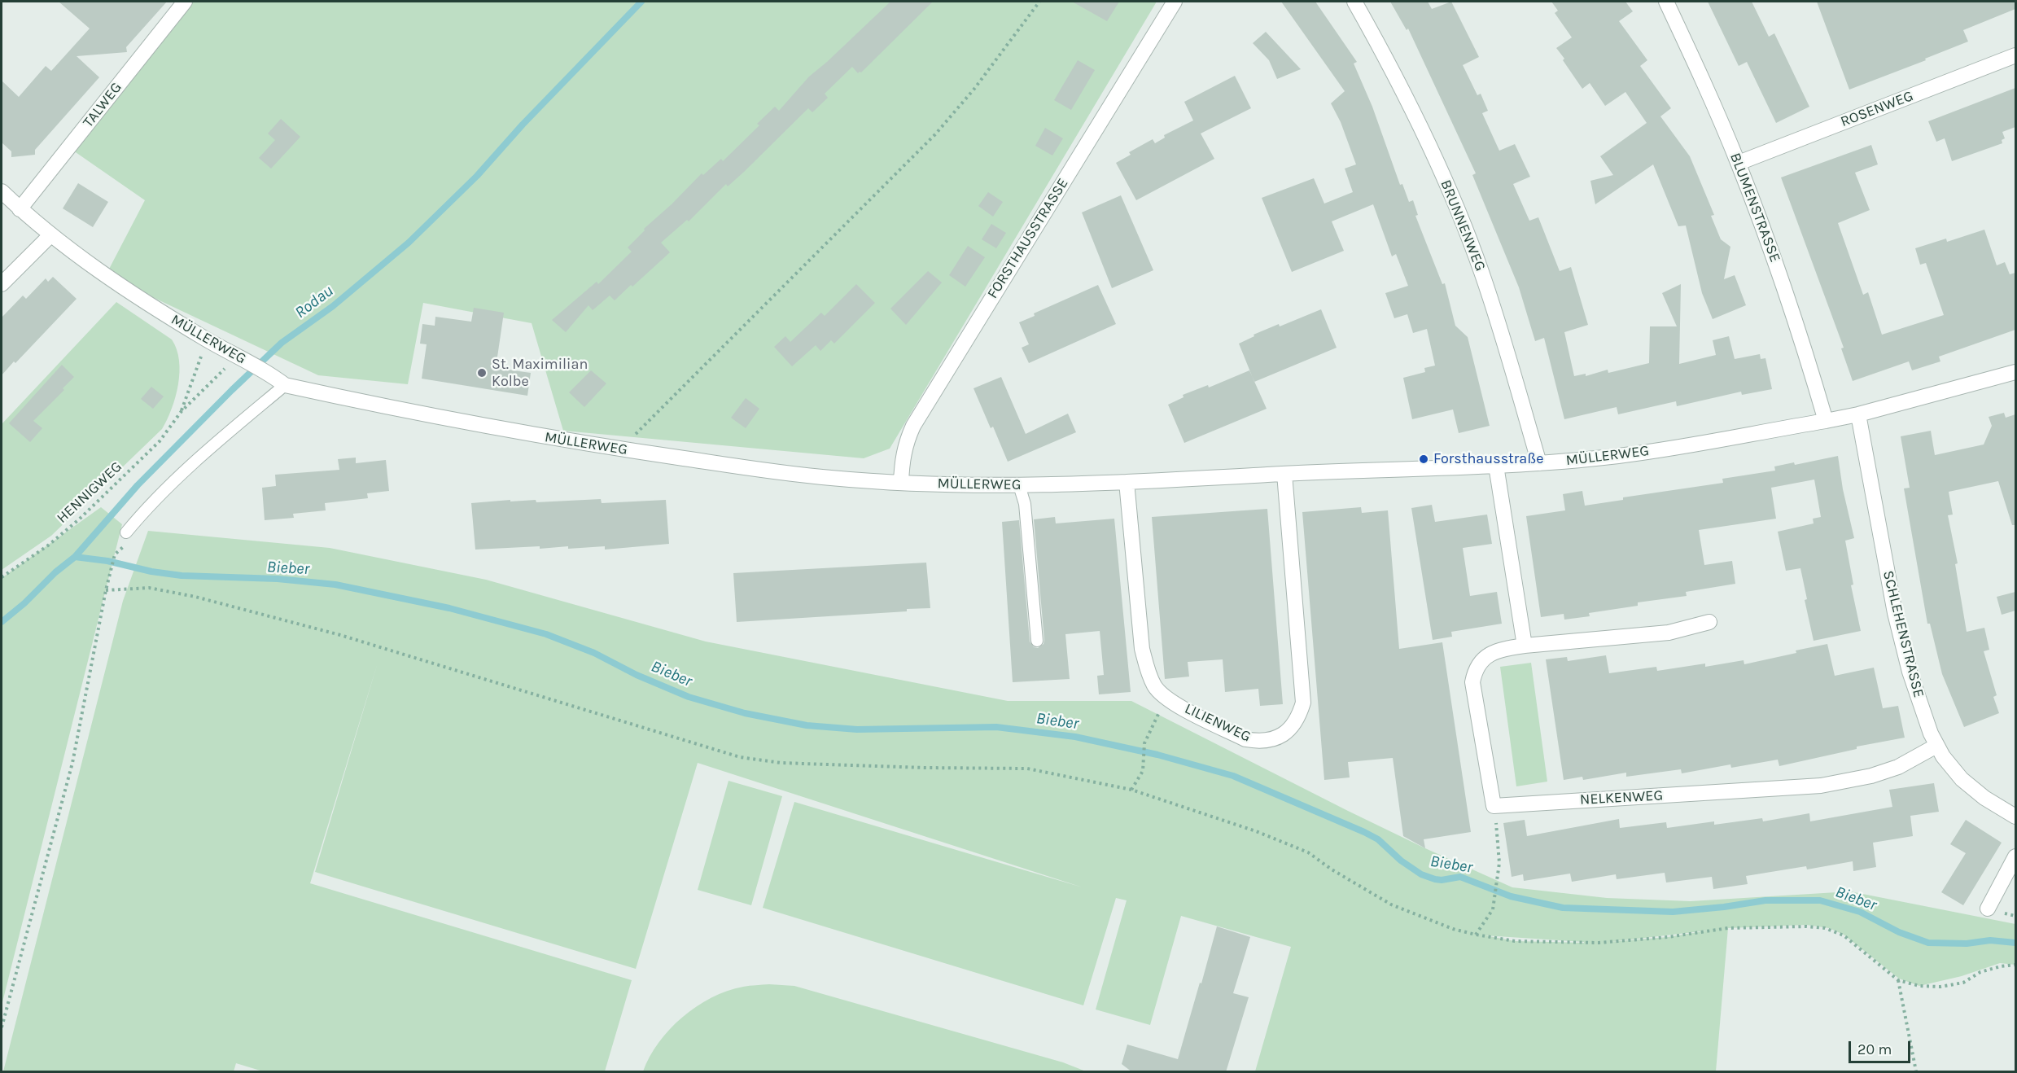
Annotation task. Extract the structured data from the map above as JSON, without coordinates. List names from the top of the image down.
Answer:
{
  "streets": {
    "street": [
      "TALWEG",
      "ROSENWEG",
      "BLUMENSTRASSE",
      "BRUNNENWEG",
      "FORSTHAUSSTRASSE",
      "MÜLLERWEG",
      "SCHLEHENSTRASSE",
      "LILIENWEG",
      "NELKENWEG"
    ],
    "path": ["HENNIGWEG"]
  },
  "crossings": [
    ["TALWEG", "MÜLLERWEG"],
    ["ROSENWEG", "BLUMENSTRASSE"],
    ["BLUMENSTRASSE", "MÜLLERWEG"],
    ["BRUNNENWEG", "MÜLLERWEG"],
    ["FORSTHAUSSTRASSE", "MÜLLERWEG"],
    ["MÜLLERWEG", "HENNIGWEG"],
    ["MÜLLERWEG", "SCHLEHENSTRASSE"],
    ["MÜLLERWEG", "LILIENWEG"],
    ["SCHLEHENSTRASSE", "NELKENWEG"]
  ],
  "water": ["Rodau", "Bieber"],
  "places": ["St. Maximilian Kolbe", "Forsthausstraße"],
  "scale_bar": "20 m"
}
